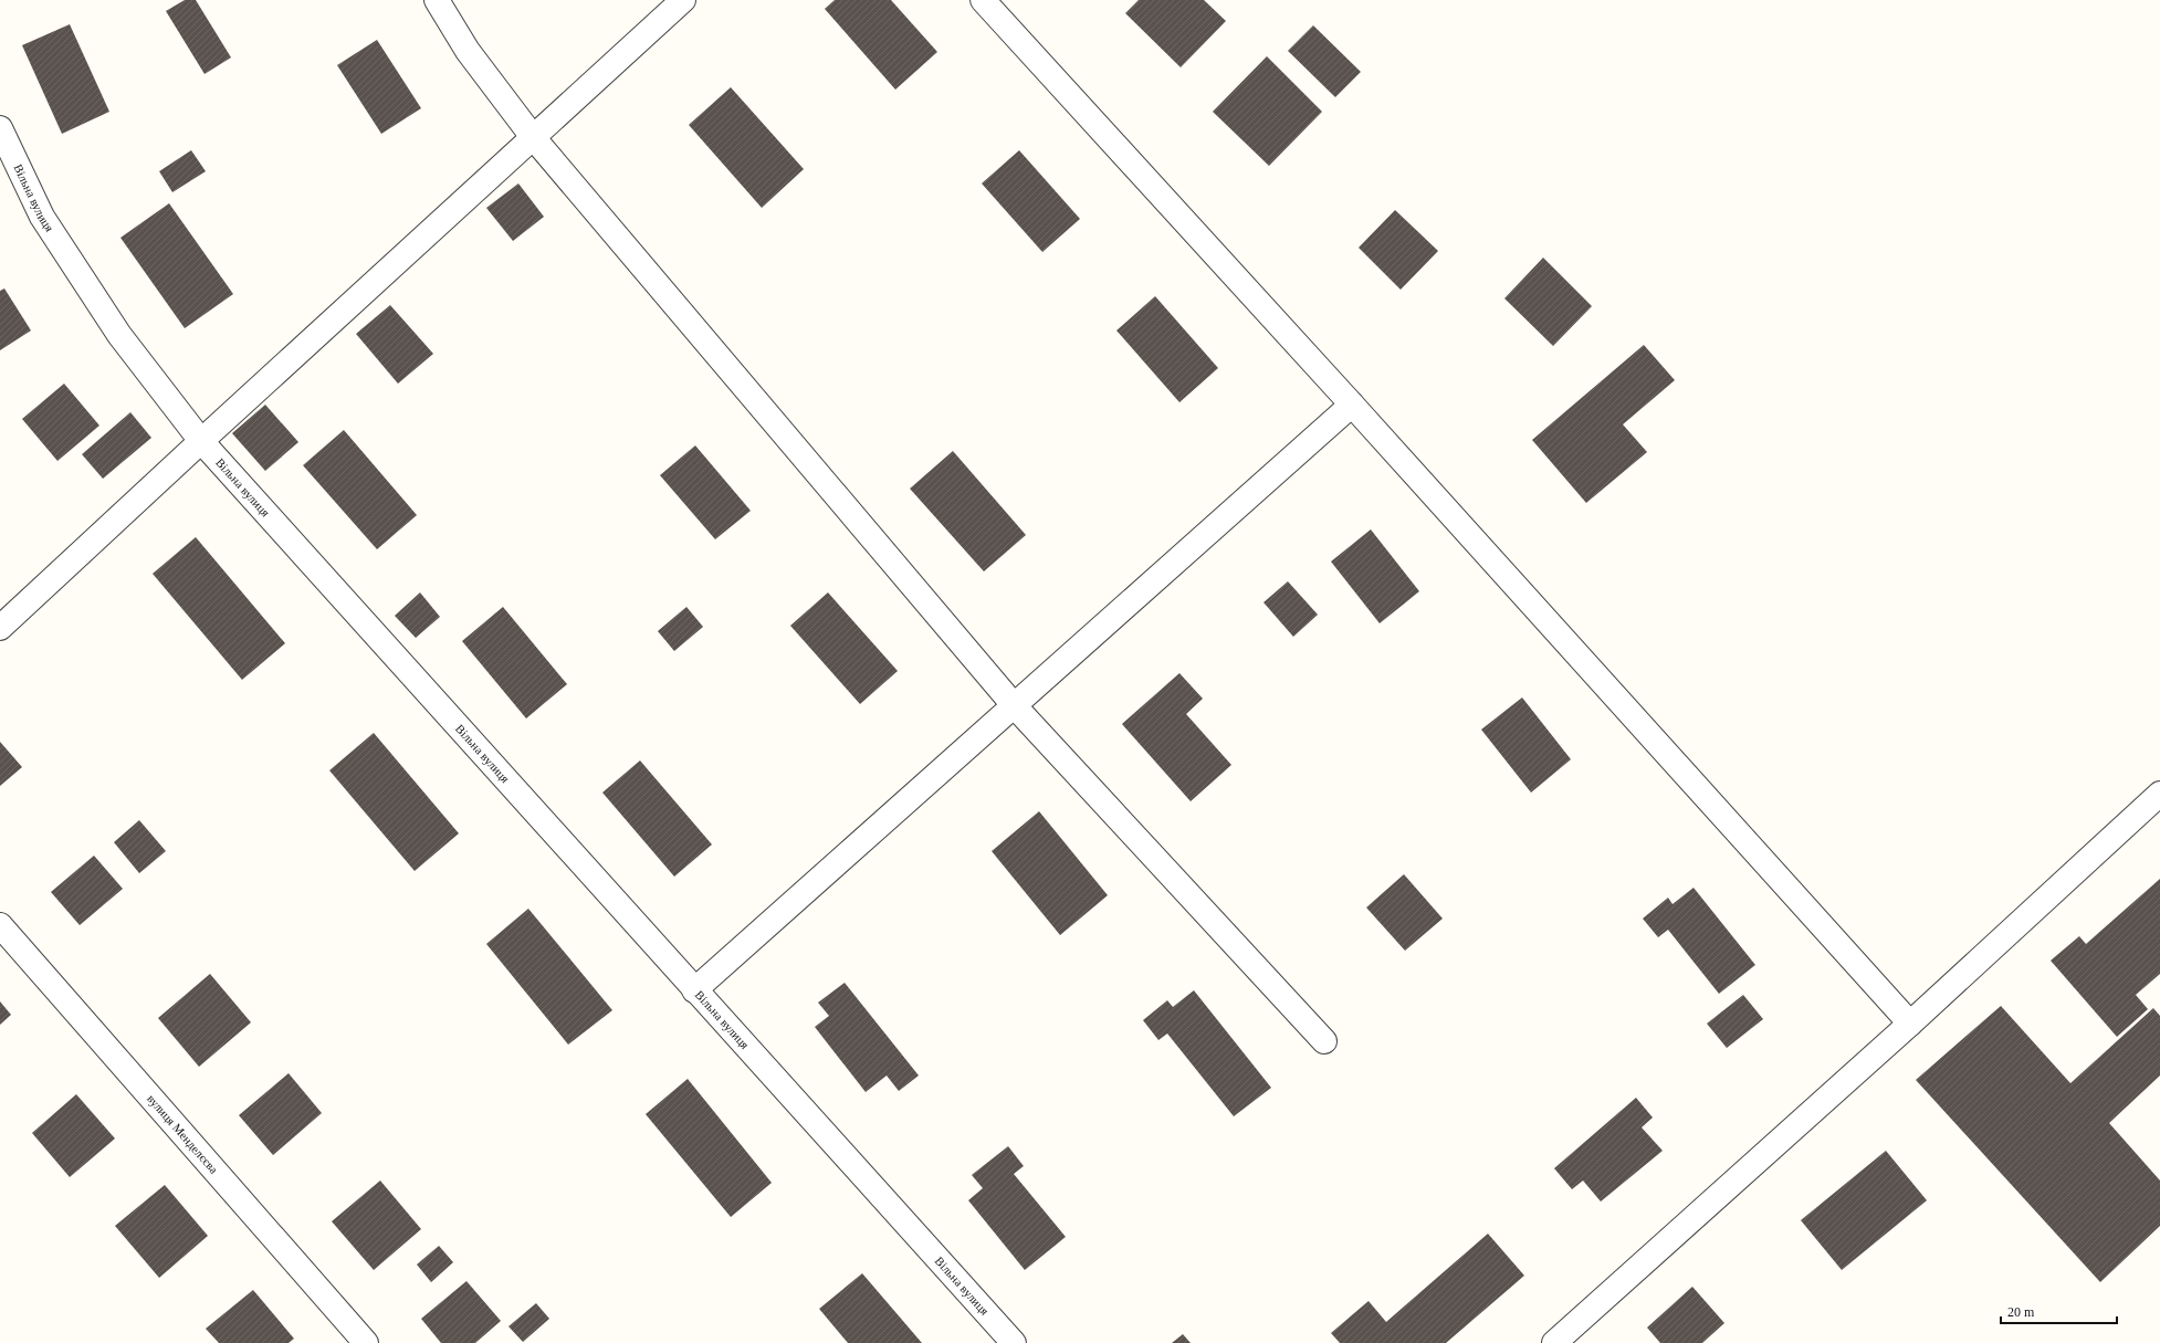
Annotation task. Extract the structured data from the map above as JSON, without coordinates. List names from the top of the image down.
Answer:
{
  "streets": {
    "street": ["Вільна вулиця", "вулиця Менделєєва"]
  },
  "scale_bar": "20 m"
}
